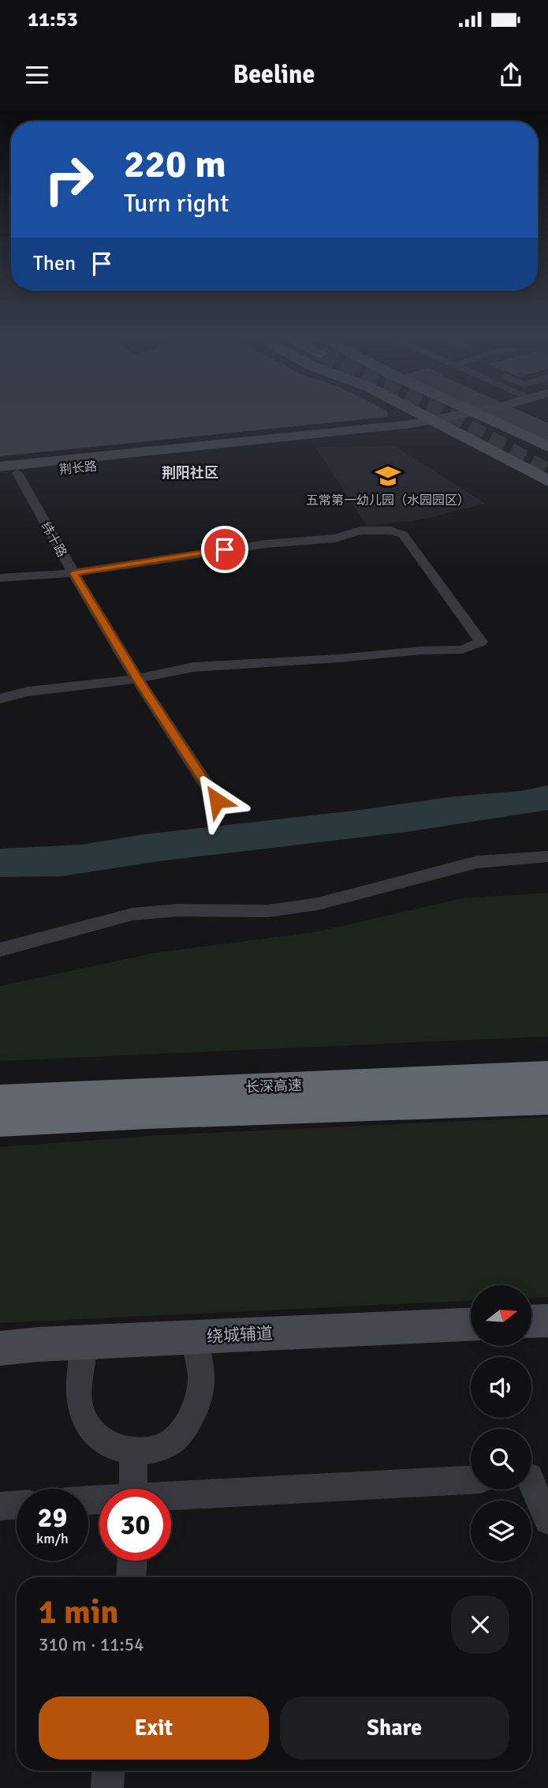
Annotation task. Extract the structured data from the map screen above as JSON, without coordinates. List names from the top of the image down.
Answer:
{
  "streets": {
    "highway": ["长深高速"],
    "main road": ["荆长路", "绕城辅道"],
    "street": ["纬十路"]
  },
  "crossings": [
    ["荆长路", "纬十路"]
  ],
  "districts": ["荆阳社区"],
  "places": {
    "school or university": ["五常第一幼儿园（水园园区）"]
  },
  "north": "right",
  "page": {
    "status": "11:53",
    "header": "Beeline",
    "turn": ["220 m", "Turn right"],
    "then": "Then",
    "speed": "29 km/h",
    "limit": "30",
    "heading": ["1 min", "310 m · 11:54"],
    "buttons": ["Exit", "Share"]
  }
}
